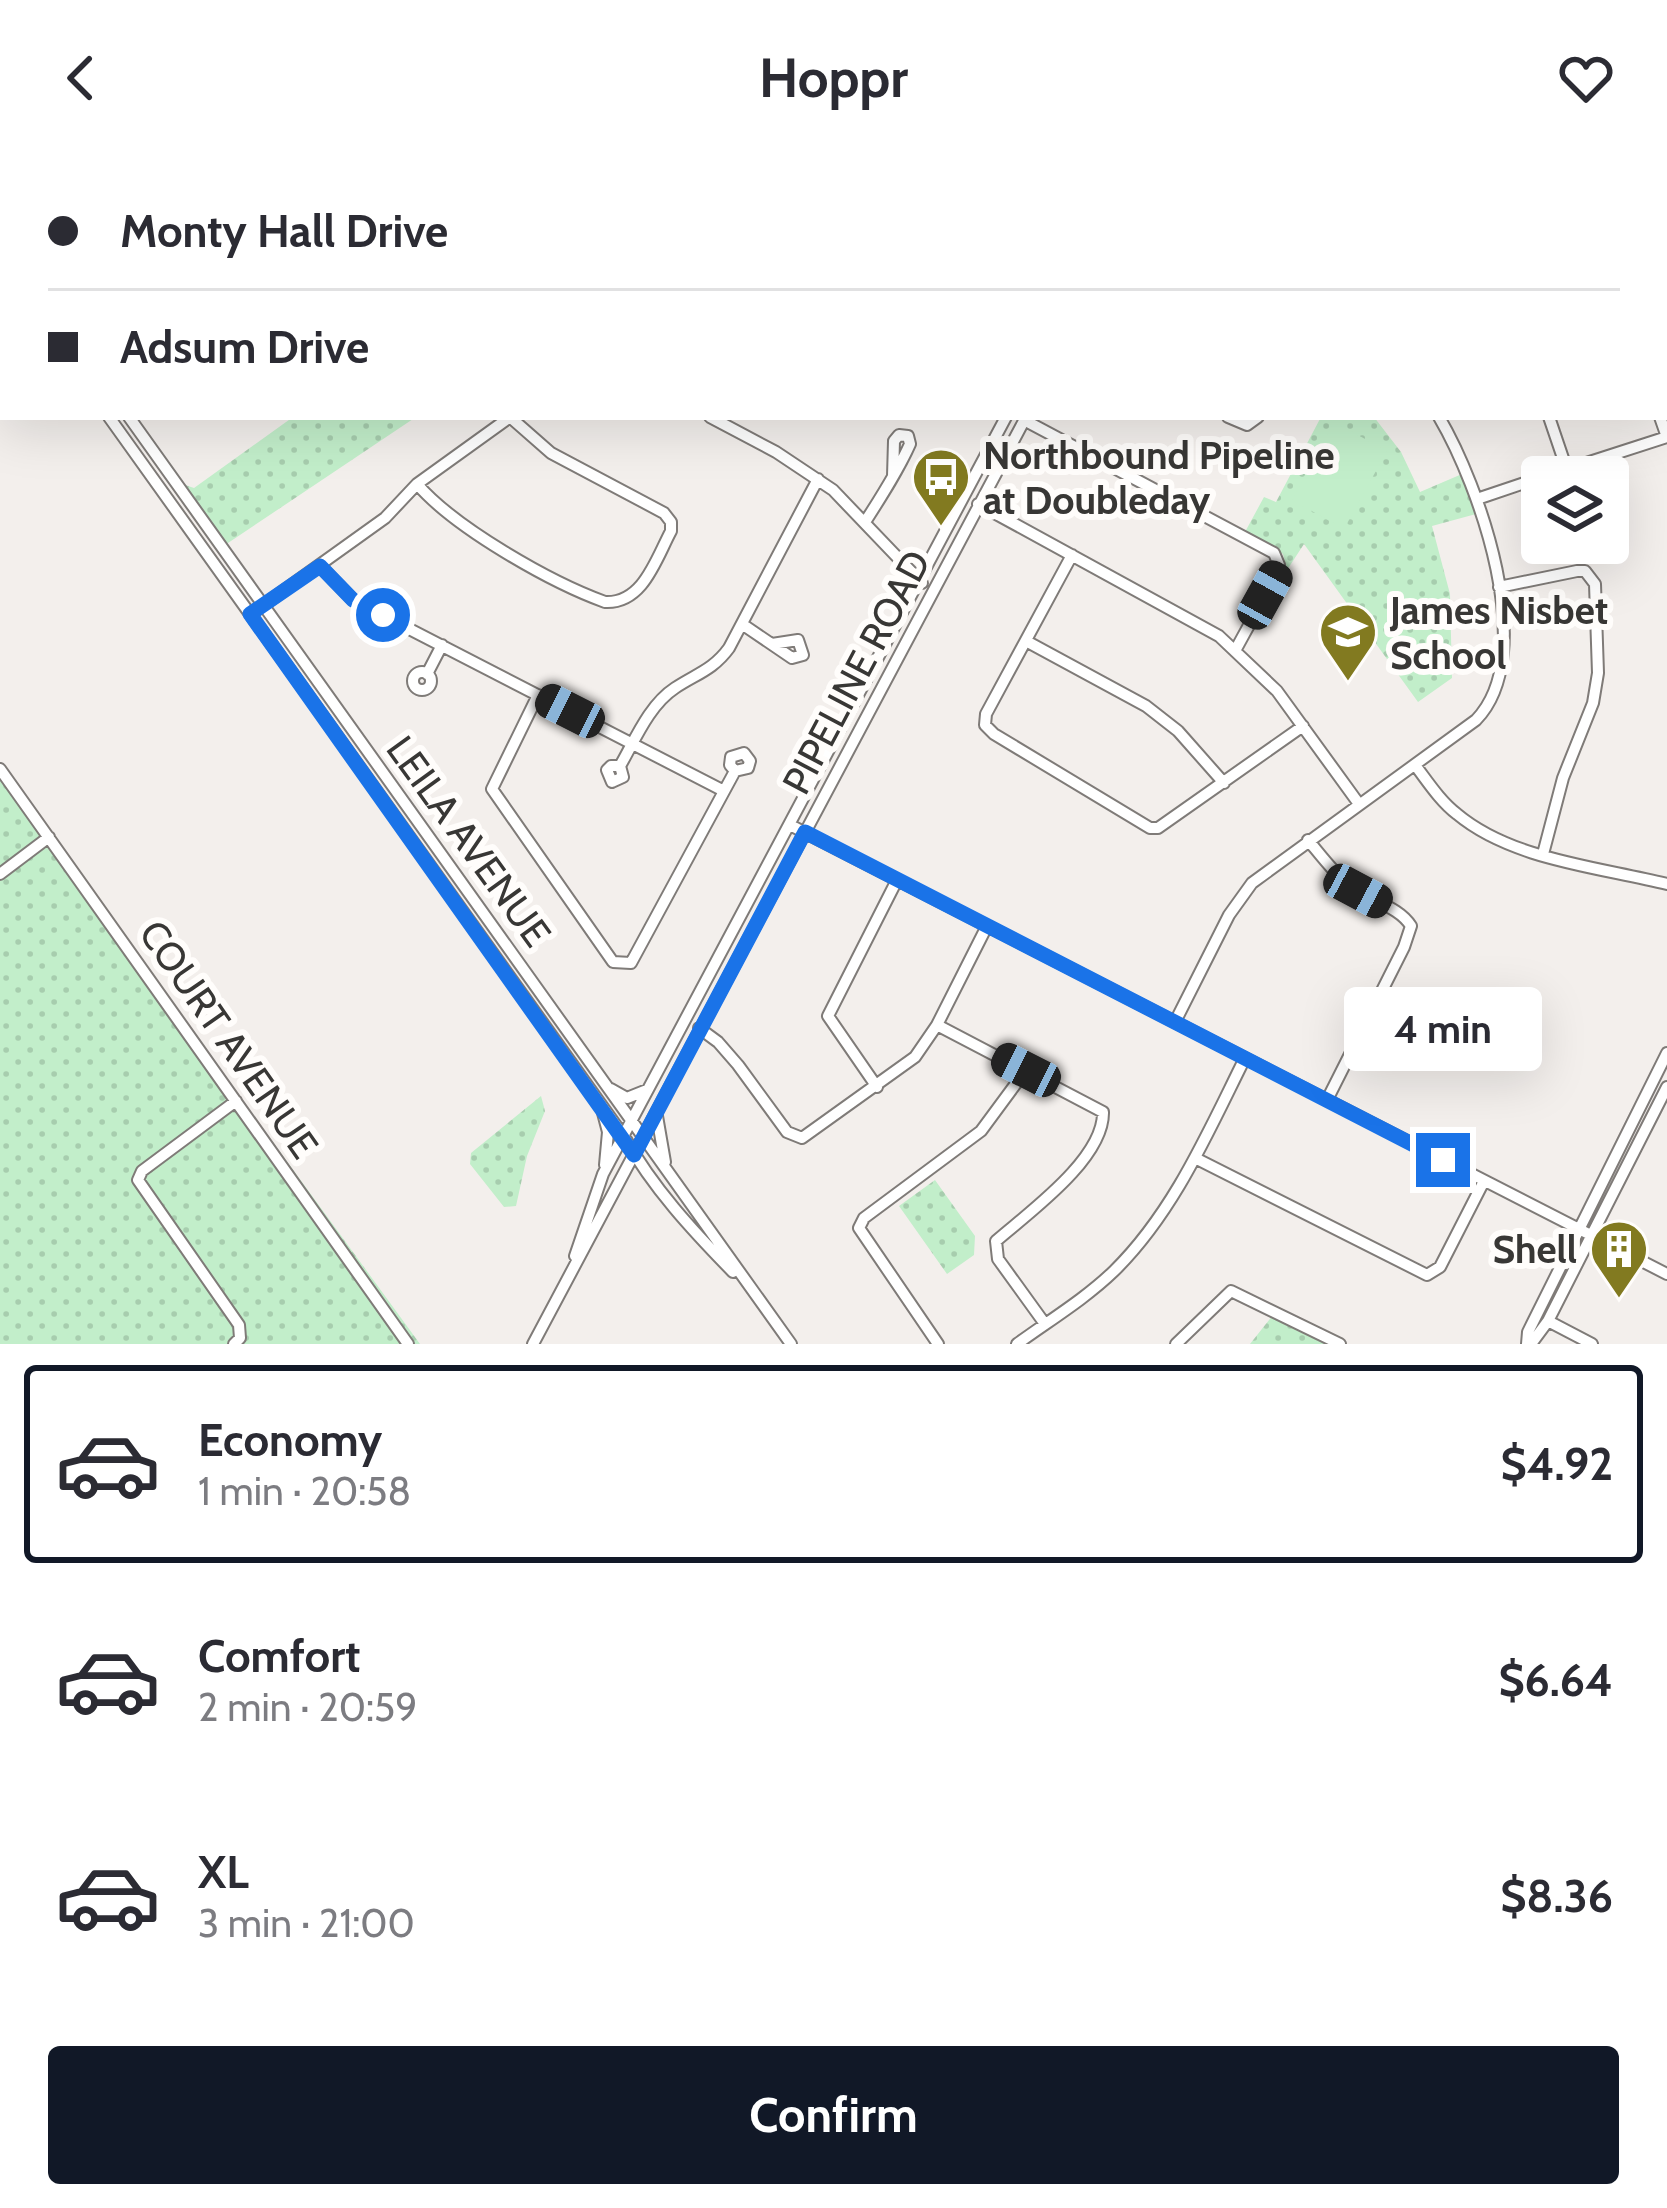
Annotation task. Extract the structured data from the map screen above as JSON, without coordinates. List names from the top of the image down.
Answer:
{
  "streets": {
    "street": ["PIPELINE ROAD", "LEILA AVENUE", "COURT AVENUE"]
  },
  "crossings": [
    ["PIPELINE ROAD", "LEILA AVENUE"]
  ],
  "places": {
    "bus stop": ["Northbound Pipeline at Doubleday"],
    "school or university": ["James Nisbet School"],
    "building": ["Shell"]
  },
  "page": {
    "header": "Hoppr",
    "banner": ["Monty Hall Drive", "Adsum Drive"],
    "bubble": "4 min",
    "list": [
      {
        "name": "Economy",
        "note": "1 min · 20:58",
        "value": "$4.92"
      },
      {
        "name": "Comfort",
        "note": "2 min · 20:59",
        "value": "$6.64"
      },
      {
        "name": "XL",
        "note": "3 min · 21:00",
        "value": "$8.36"
      }
    ],
    "buttons": "Confirm"
  }
}
